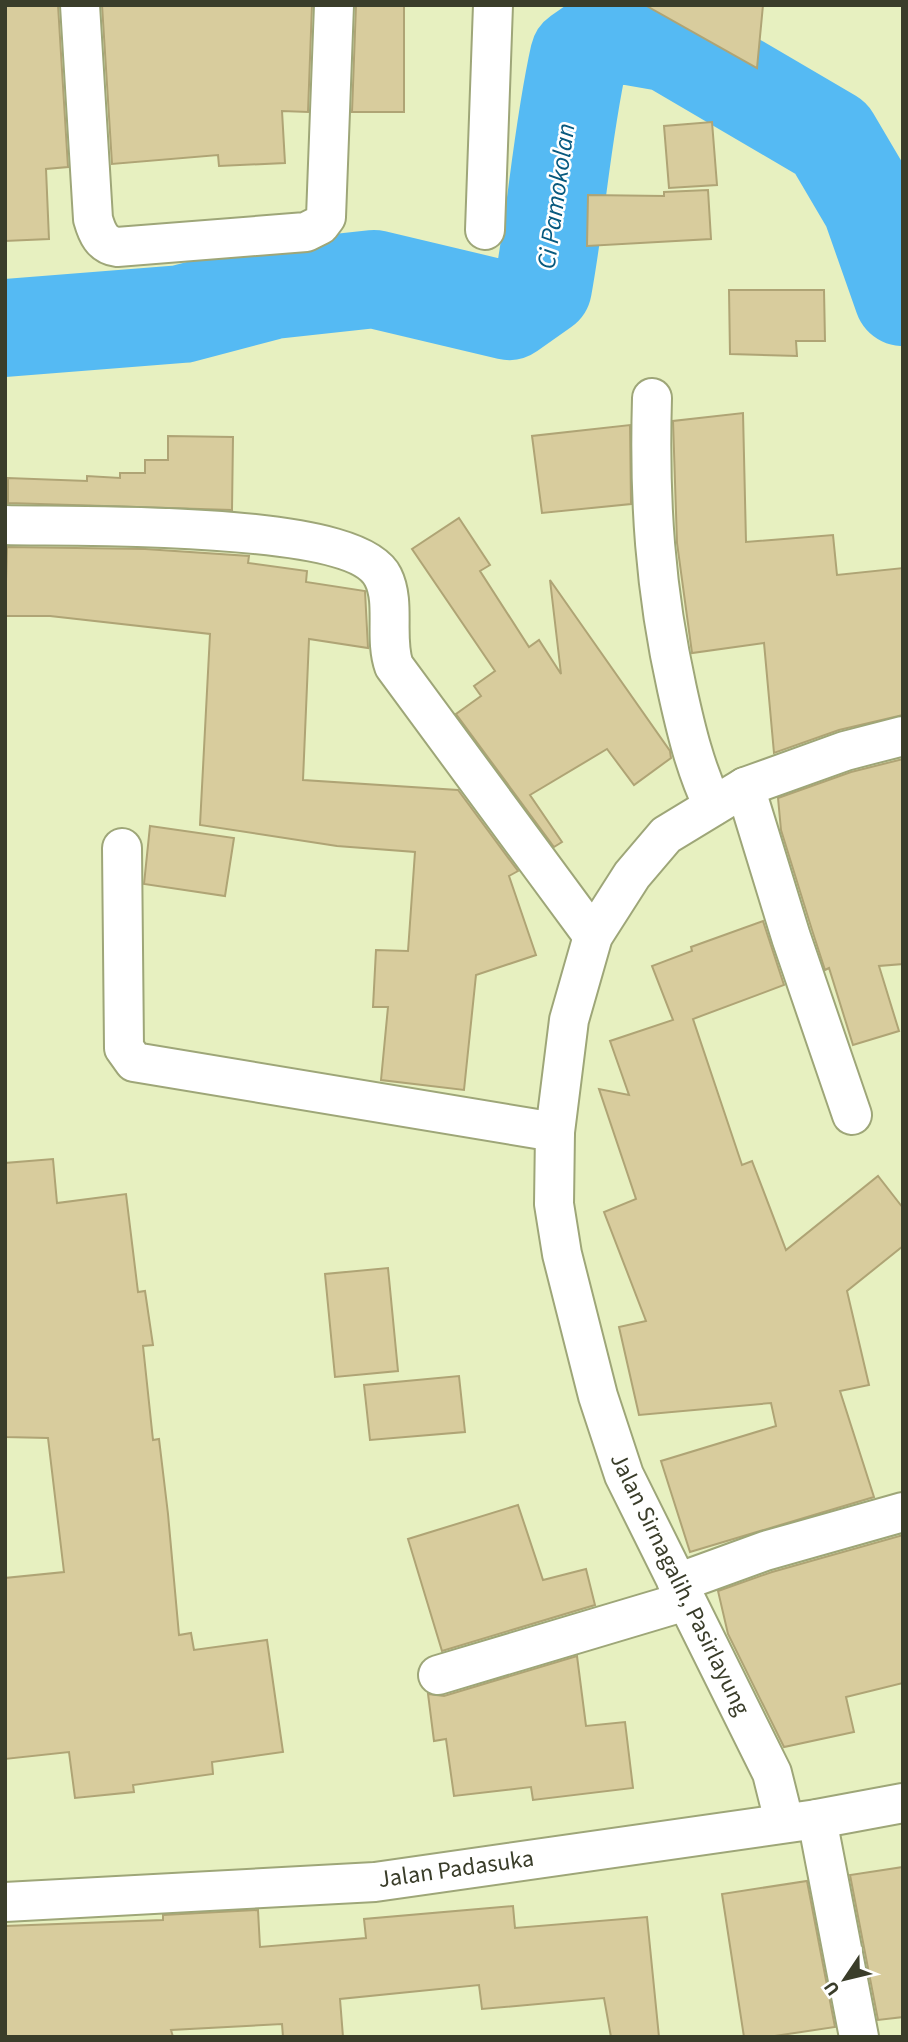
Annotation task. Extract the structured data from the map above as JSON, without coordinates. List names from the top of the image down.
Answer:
{
  "streets": {
    "street": ["Jalan Sirnagalih, Pasirlayung", "Jalan Padasuka"]
  },
  "crossings": [
    ["Jalan Sirnagalih, Pasirlayung", "Jalan Padasuka"]
  ],
  "water": ["Ci Pamokolan"],
  "north": "bottom left"
}
